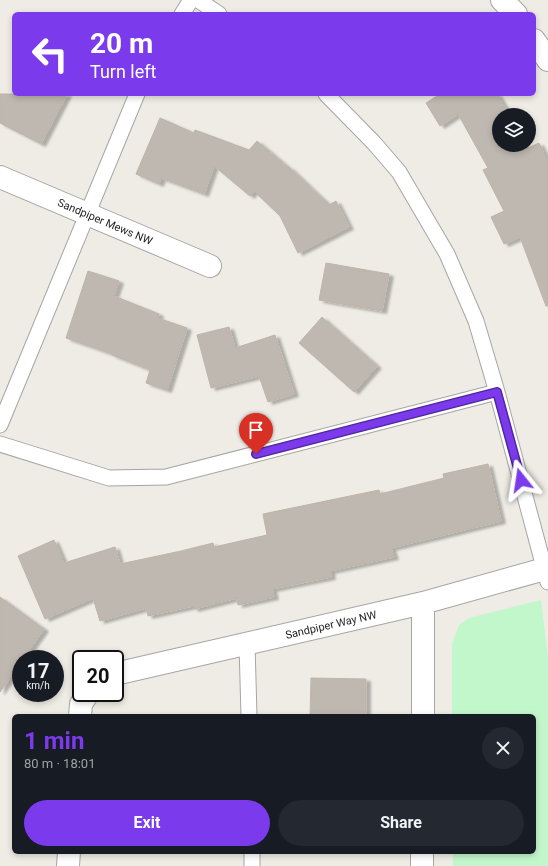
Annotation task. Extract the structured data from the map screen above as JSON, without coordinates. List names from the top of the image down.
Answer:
{
  "streets": {
    "street": ["Sandpiper Mews NW", "Sandpiper Way NW"]
  },
  "page": {
    "turn": ["20 m", "Turn left"],
    "speed": "17 km/h",
    "limit": "20",
    "heading": ["1 min", "80 m · 18:01"],
    "buttons": ["Exit", "Share"]
  }
}
